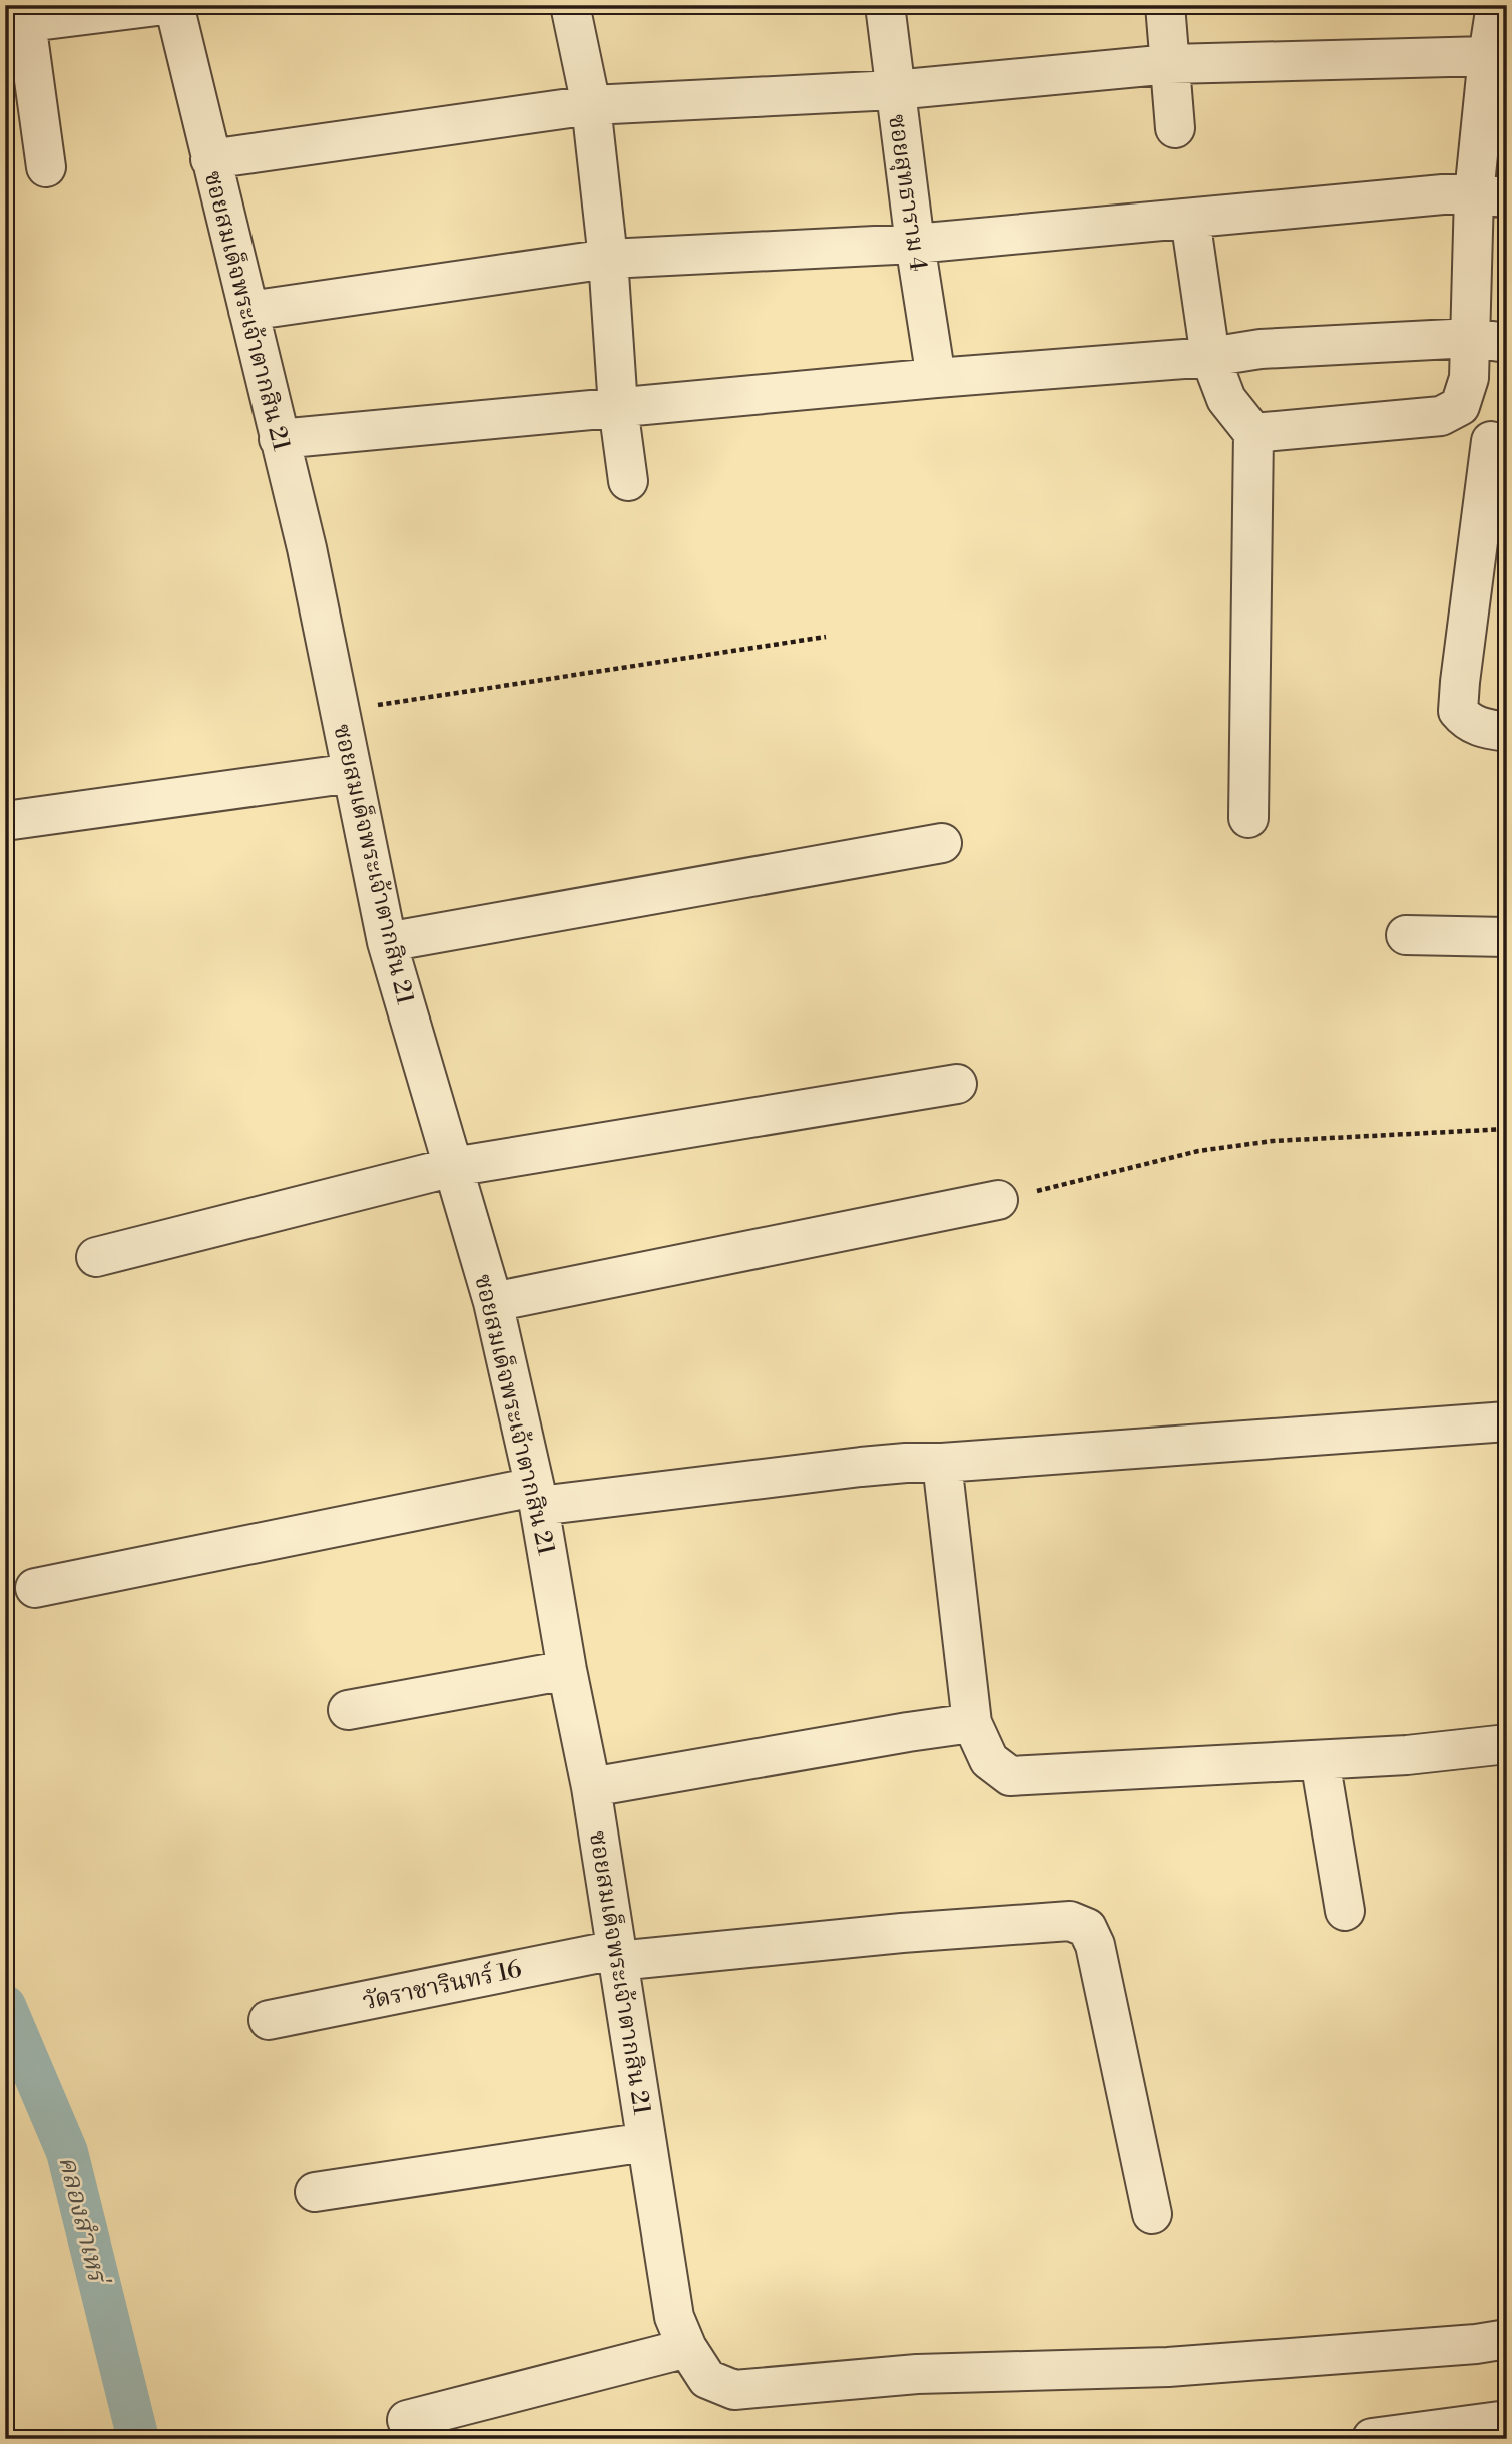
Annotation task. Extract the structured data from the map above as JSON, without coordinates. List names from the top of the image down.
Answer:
{
  "streets": {
    "street": ["ซอยสุทธาราม 4", "ซอยสมเด็จพระเจ้าตากสิน 21", "วัดราชารินทร์ 16"]
  },
  "crossings": [
    ["ซอยสมเด็จพระเจ้าตากสิน 21", "วัดราชารินทร์ 16"]
  ],
  "water": ["คลองสำเหร่"]
}
